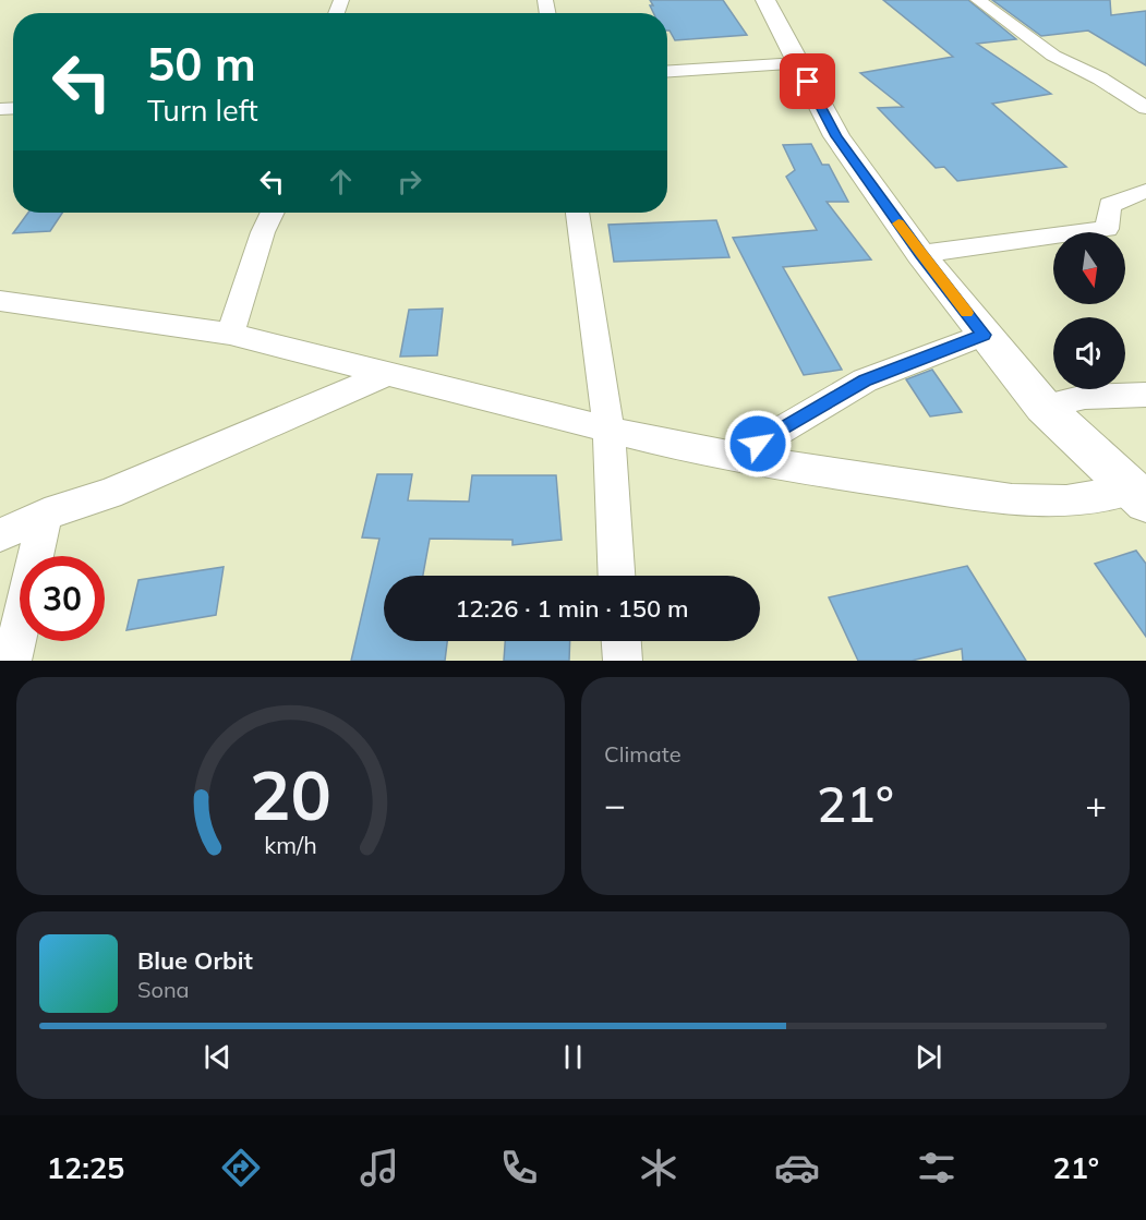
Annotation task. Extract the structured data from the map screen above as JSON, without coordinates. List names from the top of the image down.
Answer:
{
  "north": "bottom",
  "page": {
    "turn": ["50 m", "Turn left"],
    "limit": "30",
    "trip": "12:26 · 1 min · 150 m",
    "tile": "Climate",
    "heat": ["−", "21°", "+"],
    "song": ["Blue Orbit", "Sona"],
    "tabs": ["12:25", "21°"],
    "gauge": ["20", "km/h"]
  }
}
